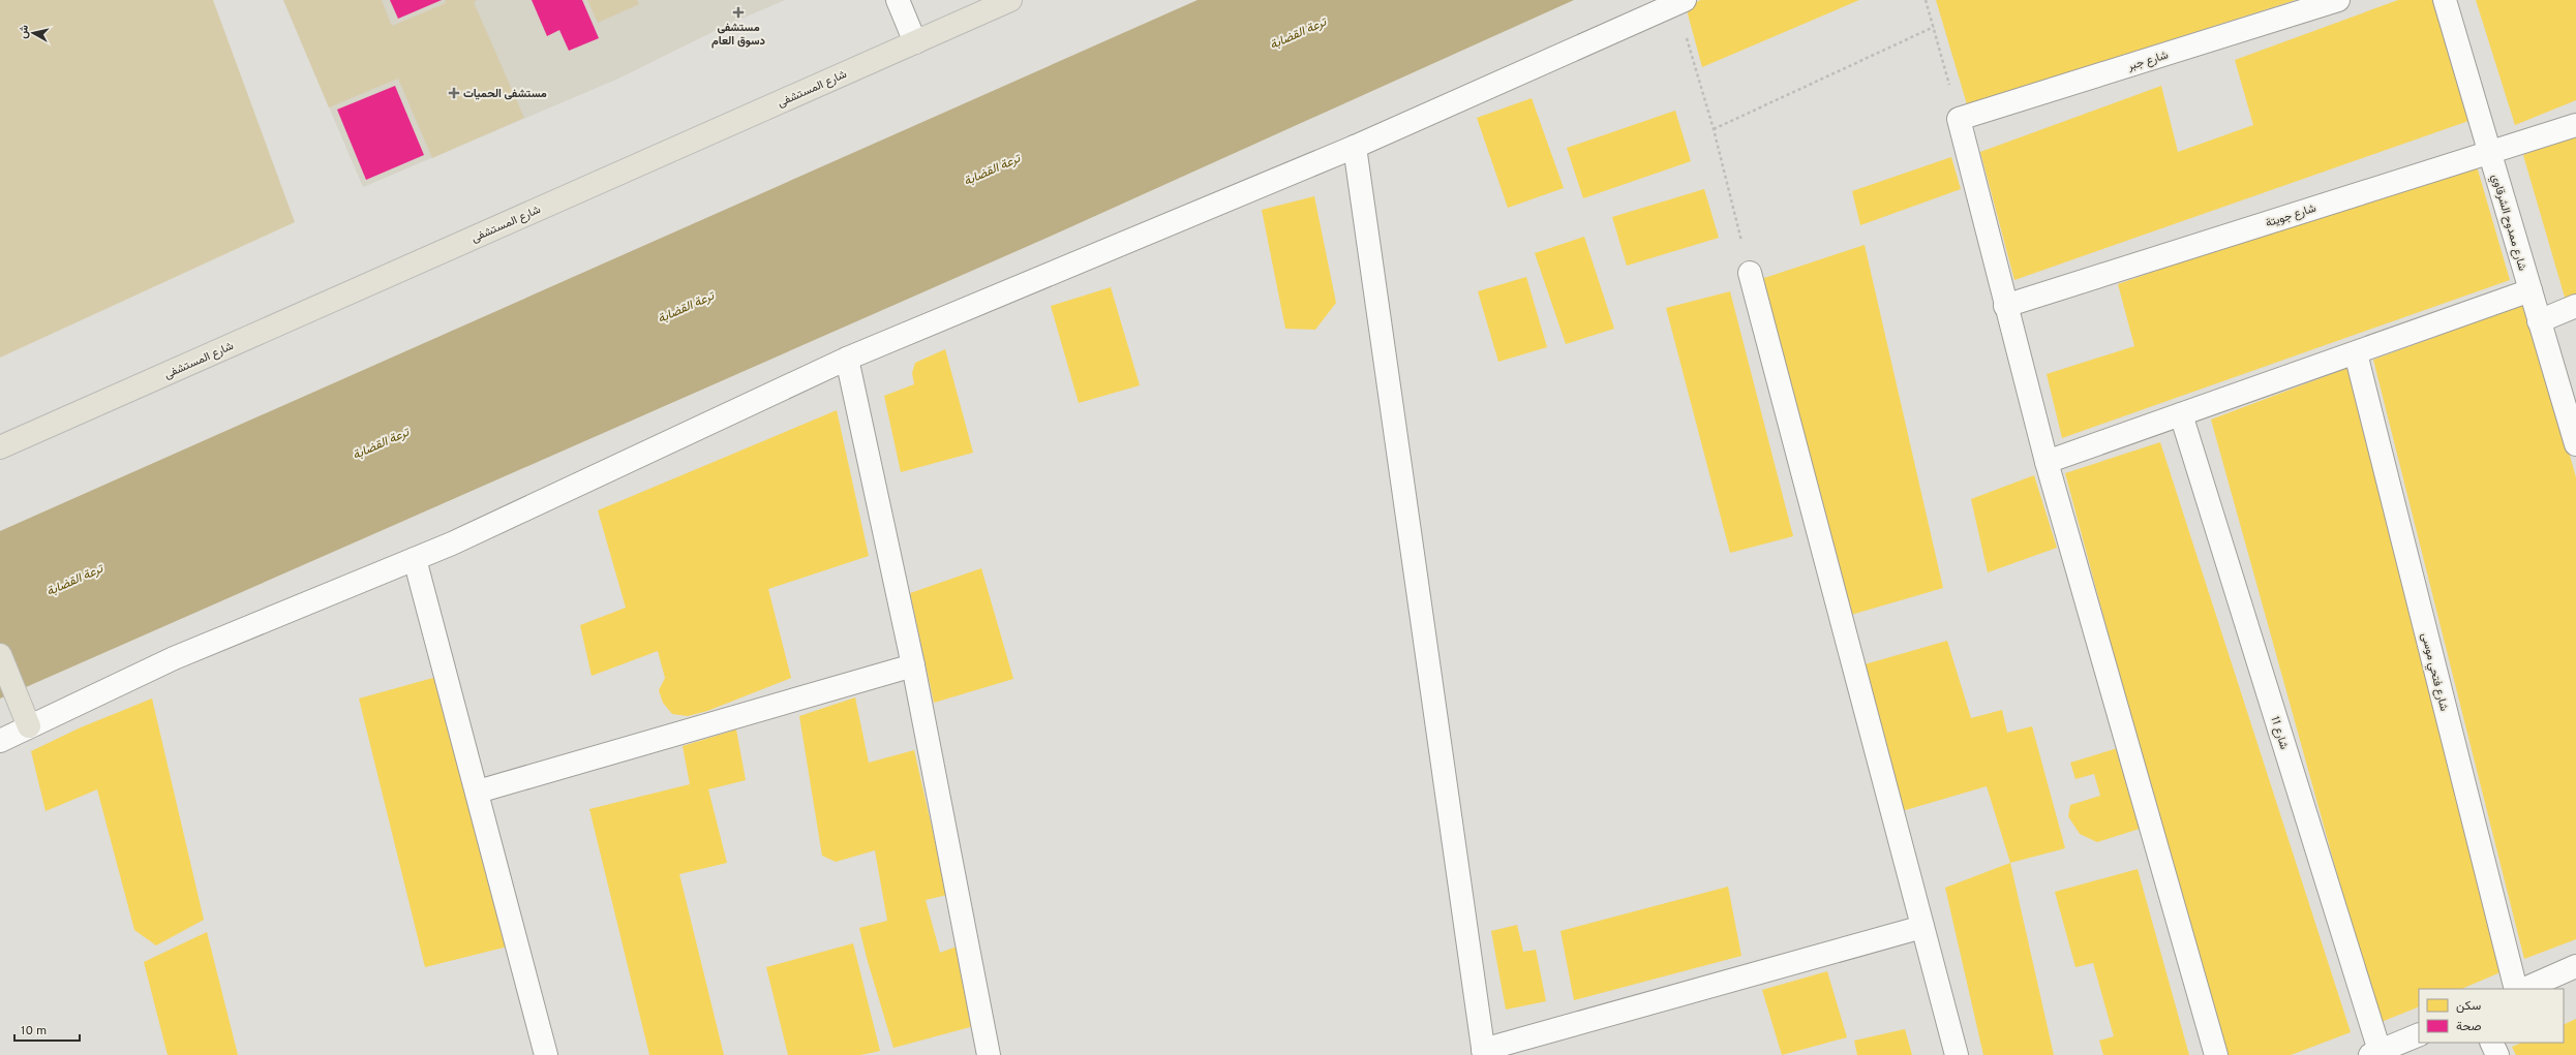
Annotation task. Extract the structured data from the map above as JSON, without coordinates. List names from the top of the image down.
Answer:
{
  "streets": {
    "main road": ["شارع المستشفى"],
    "street": [
      "شارع جبر",
      "شارع جويتة",
      "شارع ممدوح الشرقاوي",
      "شارع فتحي موسى",
      "شارع 11"
    ]
  },
  "crossings": [
    ["شارع جويتة", "شارع ممدوح الشرقاوي"]
  ],
  "water": ["ترعة القضابة"],
  "places": {
    "health": ["مستشفى دسوق العام", "مستشفى الحميات"]
  },
  "legend": ["سكن", "صحة"],
  "scale_bar": "10 m",
  "north": "left"
}
